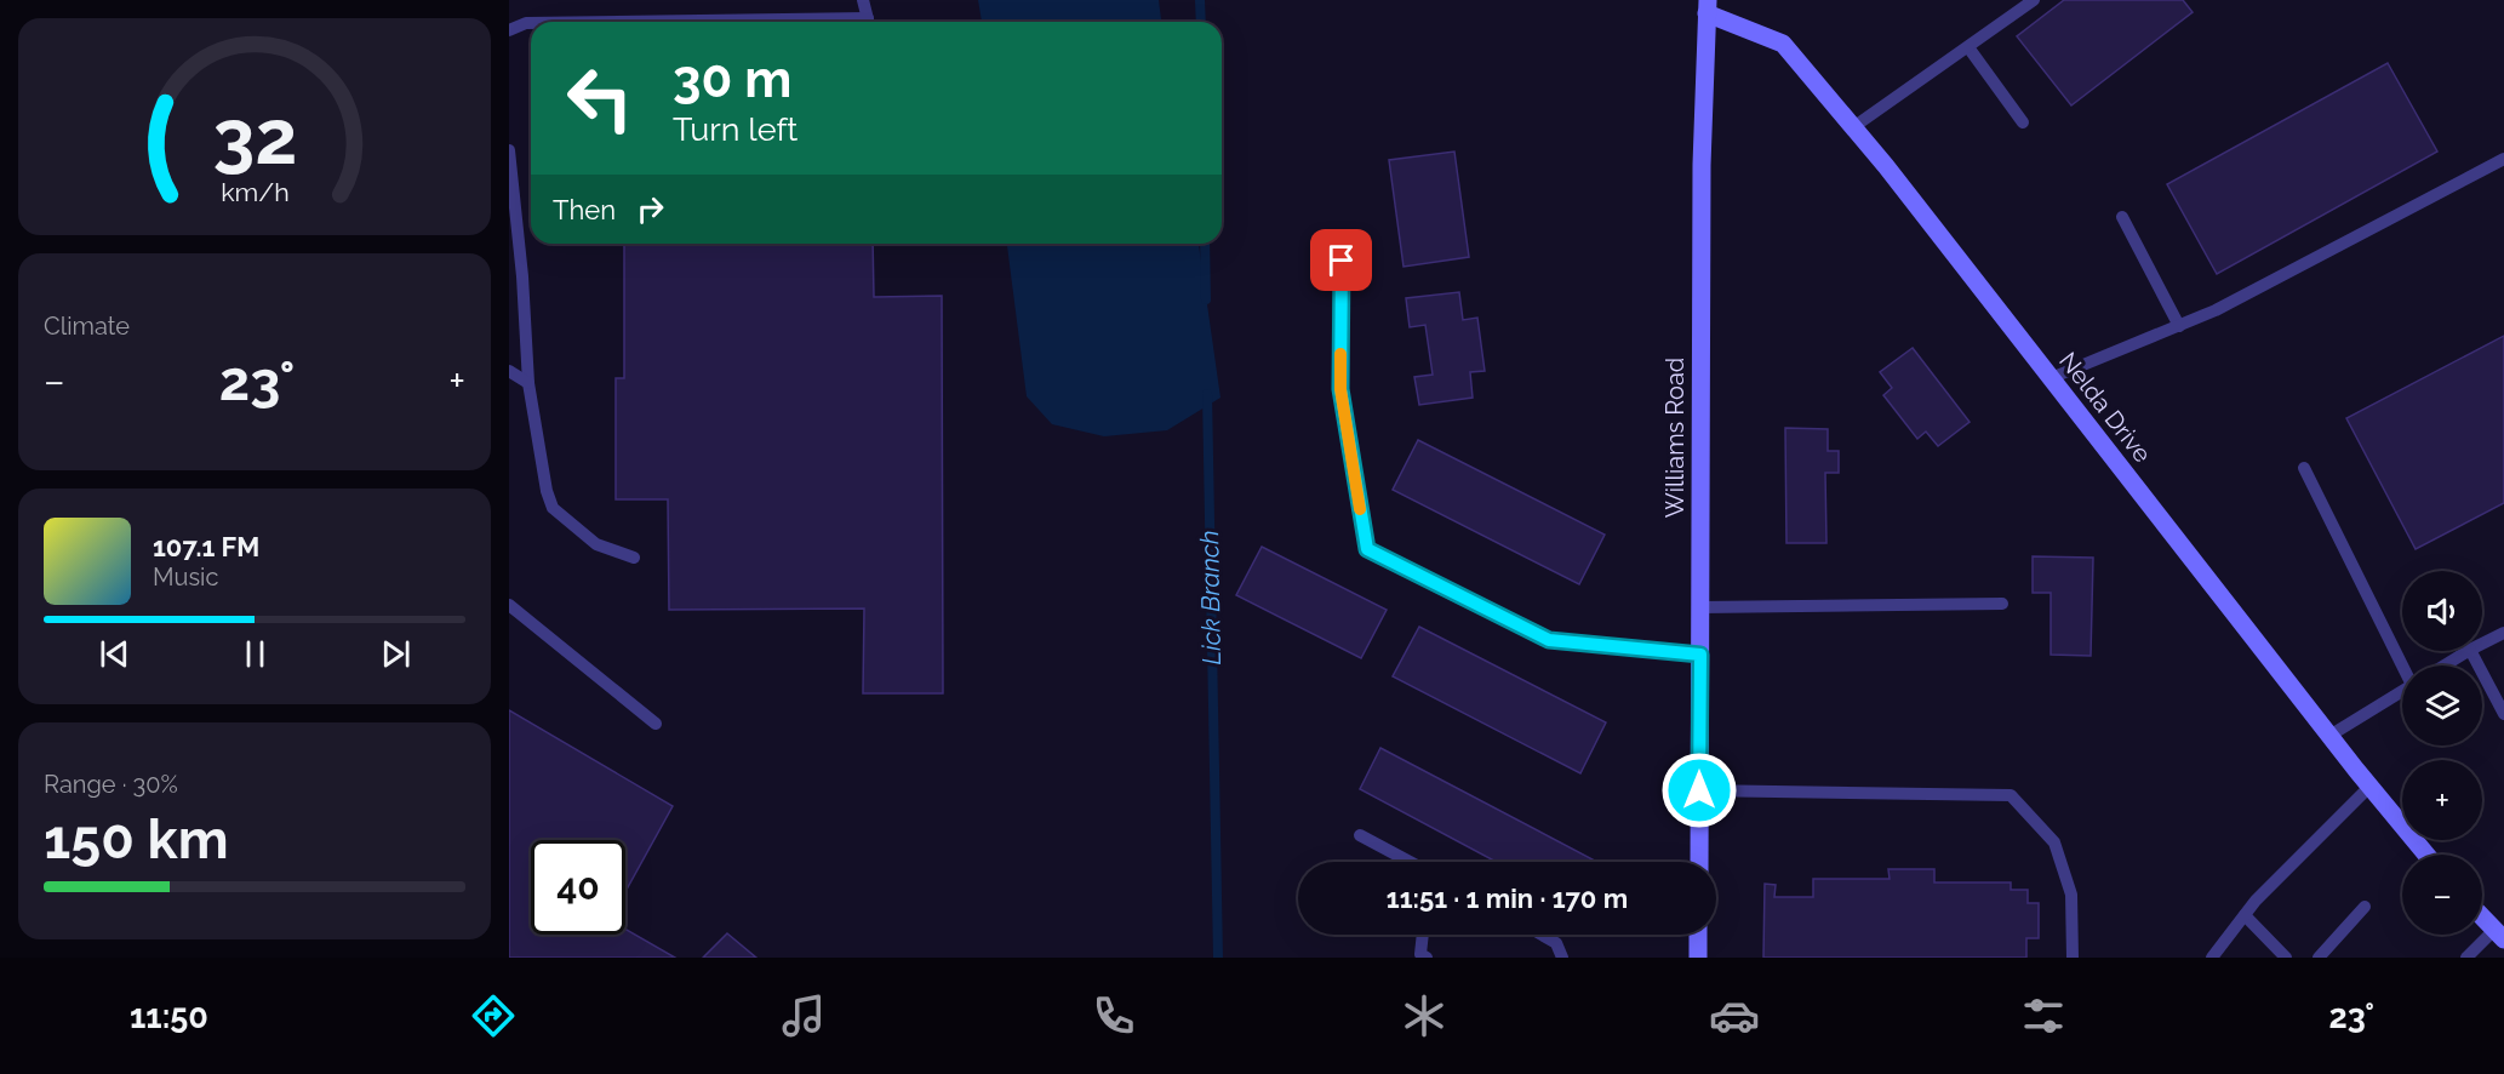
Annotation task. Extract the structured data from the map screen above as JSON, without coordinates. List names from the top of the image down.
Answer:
{
  "streets": {
    "street": ["Nelda Drive", "Williams Road"]
  },
  "crossings": [
    ["Nelda Drive", "Williams Road"]
  ],
  "water": ["Lick Branch"],
  "page": {
    "turn": ["30 m", "Turn left"],
    "then": "Then",
    "tile": [
      "Climate",
      ["Range · 30%", "150 km"]
    ],
    "heat": ["−", "23°", "+"],
    "song": ["107.1 FM", "Music"],
    "map_buttons": ["+", "−"],
    "limit": "40",
    "trip": "11:51 · 1 min · 170 m",
    "tabs": ["11:50", "23°"],
    "gauge": ["32", "km/h"]
  }
}
